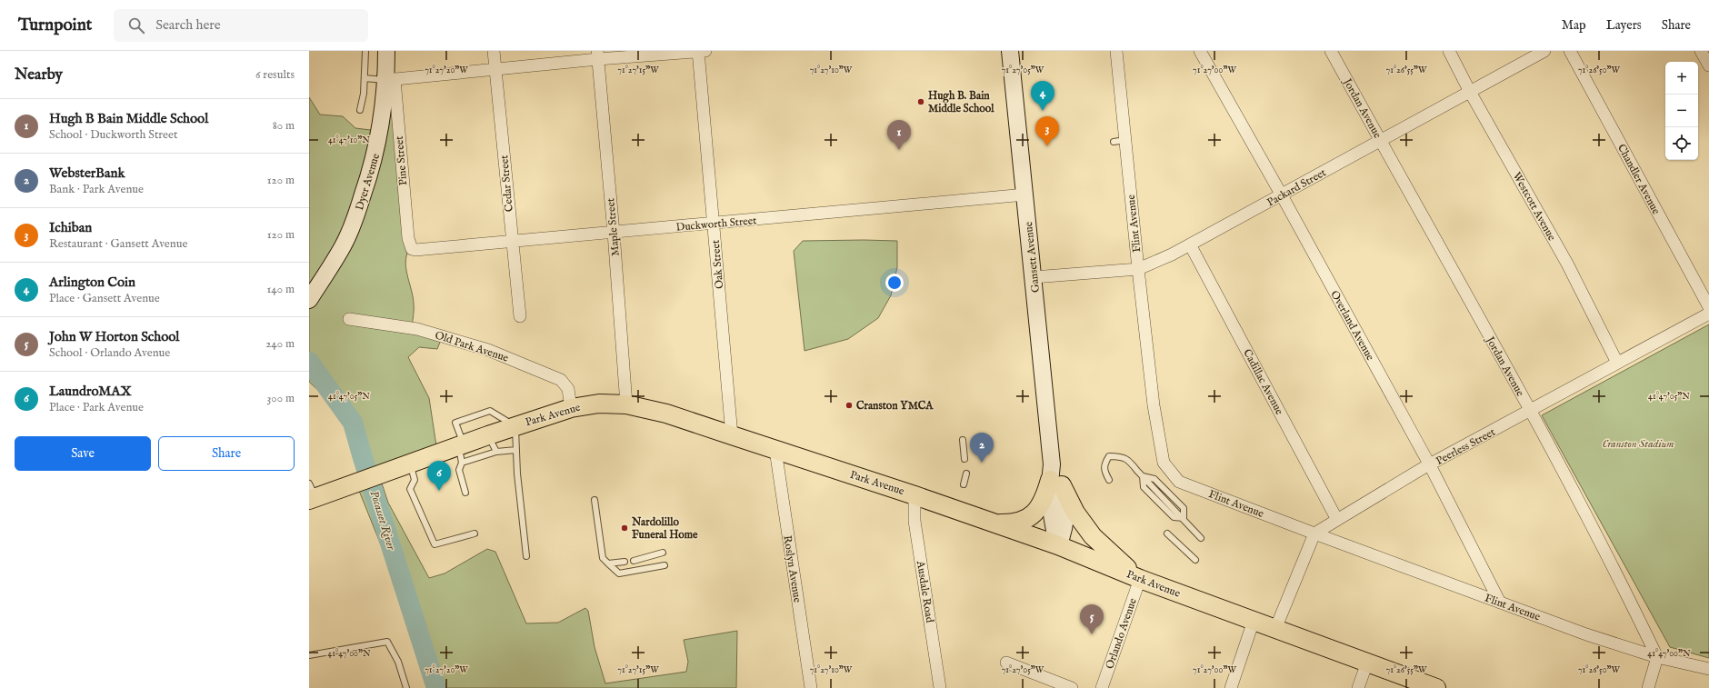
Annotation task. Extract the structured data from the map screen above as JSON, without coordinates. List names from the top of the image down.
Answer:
{
  "streets": {
    "main road": ["Dyer Avenue", "Gansett Avenue", "Park Avenue"],
    "street": [
      "Jordan Avenue",
      "Pine Street",
      "Chandler Avenue",
      "Cedar Street",
      "Packard Street",
      "Westcott Avenue",
      "Duckworth Street",
      "Flint Avenue",
      "Maple Street",
      "Oak Street",
      "Overland Avenue",
      "Old Park Avenue",
      "Cadillac Avenue",
      "Peerless Street",
      "Roslyn Avenue",
      "Ausdale Road",
      "Orlando Avenue"
    ]
  },
  "crossings": [
    ["Jordan Avenue", "Packard Street"],
    ["Jordan Avenue", "Flint Avenue"],
    ["Jordan Avenue", "Peerless Street"],
    ["Pine Street", "Dyer Avenue"],
    ["Pine Street", "Duckworth Street"],
    ["Cedar Street", "Duckworth Street"],
    ["Packard Street", "Westcott Avenue"],
    ["Packard Street", "Flint Avenue"],
    ["Packard Street", "Gansett Avenue"],
    ["Packard Street", "Overland Avenue"],
    ["Packard Street", "Cadillac Avenue"],
    ["Westcott Avenue", "Peerless Street"],
    ["Duckworth Street", "Maple Street"],
    ["Duckworth Street", "Gansett Avenue"],
    ["Duckworth Street", "Oak Street"],
    ["Flint Avenue", "Overland Avenue"],
    ["Flint Avenue", "Peerless Street"],
    ["Maple Street", "Park Avenue"],
    ["Gansett Avenue", "Park Avenue"],
    ["Oak Street", "Park Avenue"],
    ["Overland Avenue", "Peerless Street"],
    ["Old Park Avenue", "Park Avenue"],
    ["Cadillac Avenue", "Peerless Street"],
    ["Park Avenue", "Roslyn Avenue"],
    ["Park Avenue", "Ausdale Road"],
    ["Park Avenue", "Orlando Avenue"]
  ],
  "water": ["Pocasset River"],
  "parks": ["Cranston Stadium"],
  "places": ["Hugh B. Bain Middle School", "Cranston YMCA", "Nardolillo Funeral Home"],
  "page": {
    "header": "Turnpoint",
    "search": "Search here",
    "nav": ["Map", "Layers", "Share"],
    "heading": ["Nearby", "6 results"],
    "map_buttons": ["+", "−"],
    "pins": [
      "4",
      "3",
      "1",
      "2",
      "6",
      "5"
    ],
    "list": [
      {
        "mark": "1",
        "name": "Hugh B Bain Middle School",
        "note": "School · Duckworth Street",
        "value": "80 m"
      },
      {
        "mark": "2",
        "name": "WebsterBank",
        "note": "Bank · Park Avenue",
        "value": "120 m"
      },
      {
        "mark": "3",
        "name": "Ichiban",
        "note": "Restaurant · Gansett Avenue",
        "value": "120 m"
      },
      {
        "mark": "4",
        "name": "Arlington Coin",
        "note": "Place · Gansett Avenue",
        "value": "140 m"
      },
      {
        "mark": "5",
        "name": "John W Horton School",
        "note": "School · Orlando Avenue",
        "value": "240 m"
      },
      {
        "mark": "6",
        "name": "LaundroMAX",
        "note": "Place · Park Avenue",
        "value": "300 m"
      }
    ],
    "buttons": ["Save", "Share"]
  },
  "coordinates": [
    "71°27'20\"W",
    "71°27'15\"W",
    "71°27'10\"W",
    "71°27'05\"W",
    "71°27'00\"W",
    "71°26'55\"W",
    "71°26'50\"W",
    "41°47'10\"N",
    "41°47'05\"N",
    "41°47'00\"N"
  ]
}
